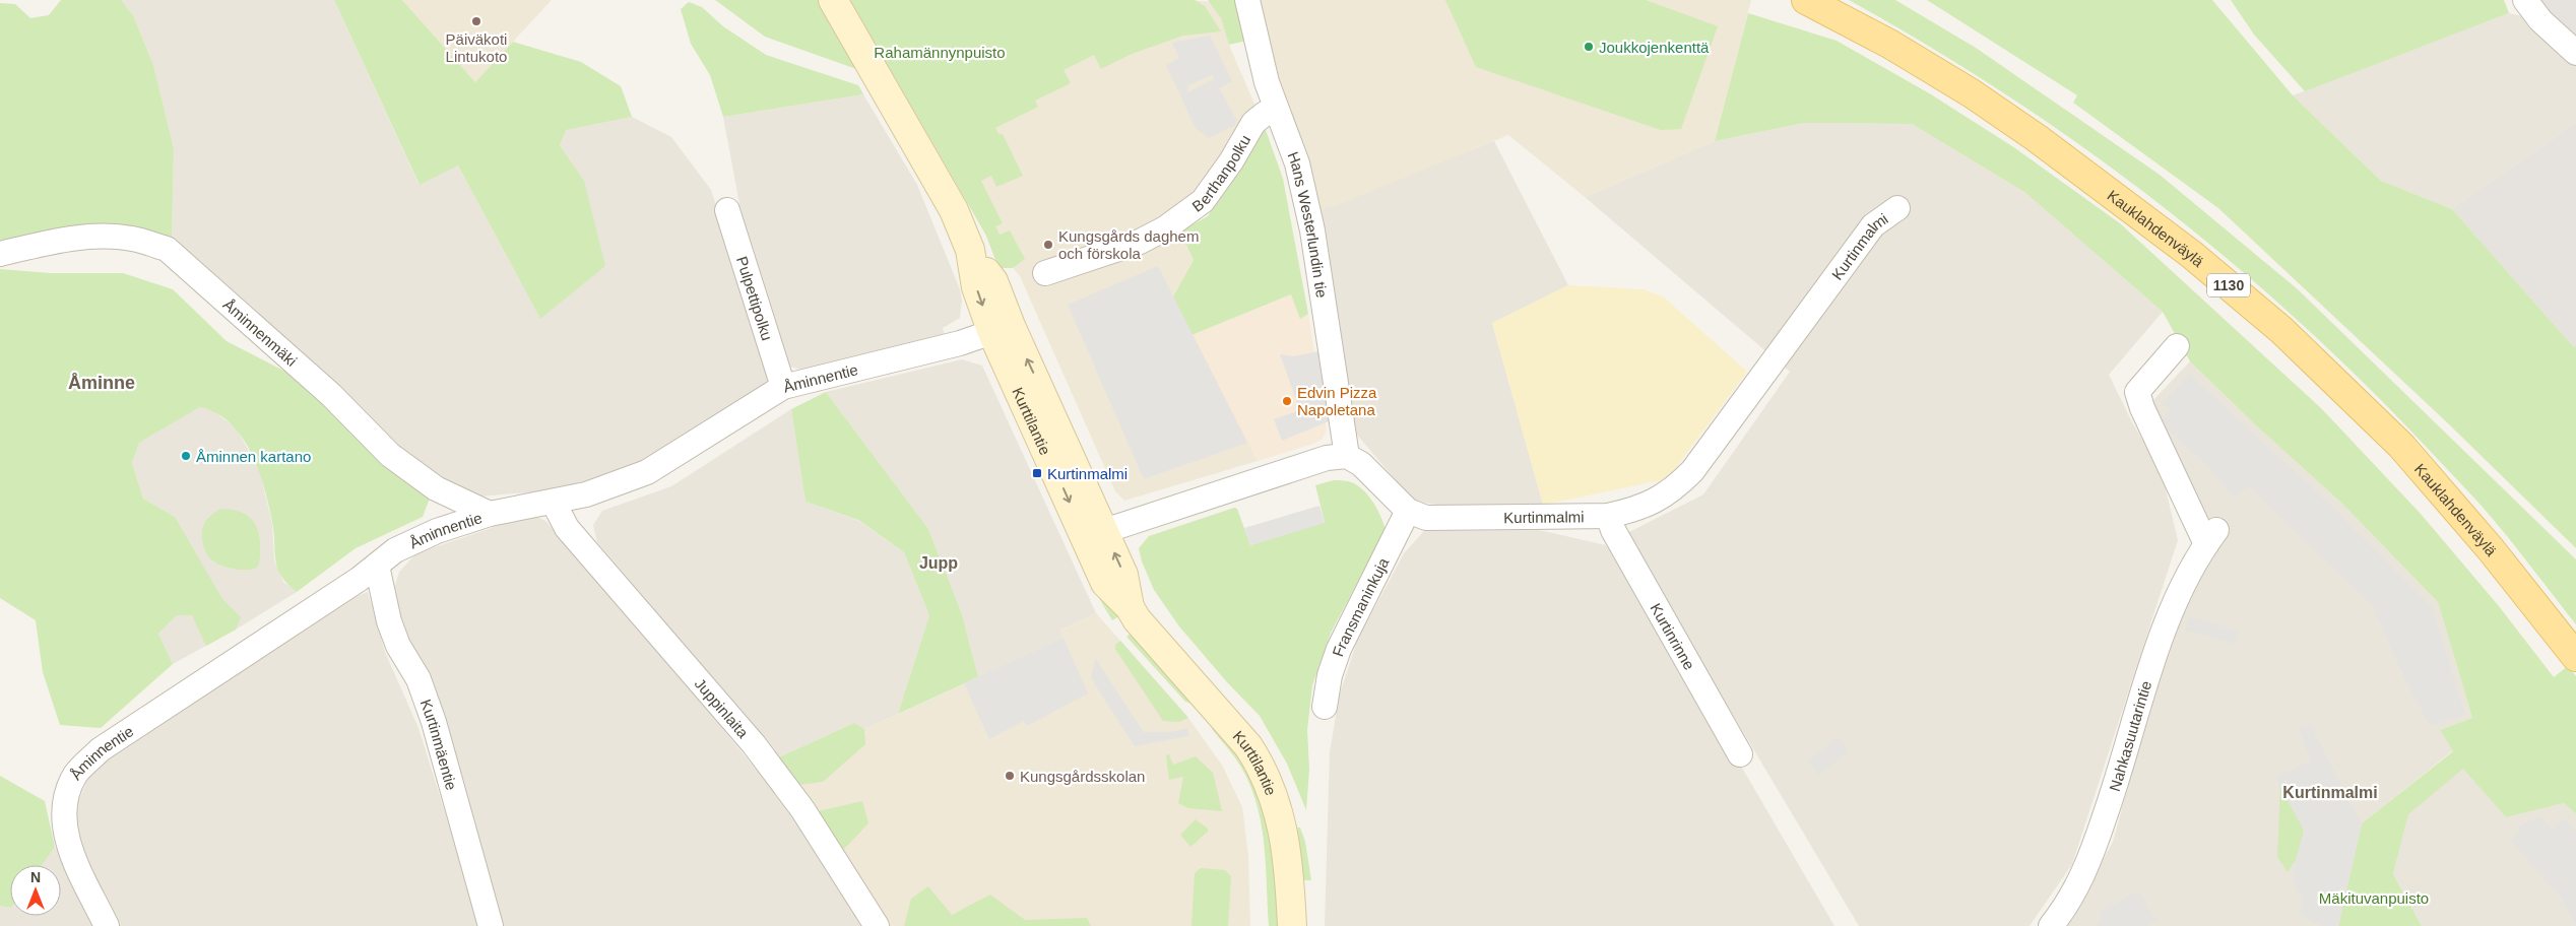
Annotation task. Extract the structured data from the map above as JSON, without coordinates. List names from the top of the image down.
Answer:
{
  "streets": {
    "main road": ["Kauklahdenväylä", "1130"],
    "street": [
      "Berthanpolku",
      "Hans Westerlundin tie",
      "Kurtinmalmi",
      "Pulpettipolku",
      "Åminnenmäki",
      "Åminnentie",
      "Kurttilantie",
      "Fransmaninkuja",
      "Kurtinrinne",
      "Juppinlaita",
      "Nahkasuutarintie",
      "Kurtinmäentie"
    ]
  },
  "crossings": [
    ["Berthanpolku", "Hans Westerlundin tie"],
    ["Hans Westerlundin tie", "Kurtinmalmi"],
    ["Kurtinmalmi", "Fransmaninkuja"],
    ["Kurtinmalmi", "Kurtinrinne"],
    ["Pulpettipolku", "Åminnentie"],
    ["Åminnenmäki", "Åminnentie"],
    ["Åminnentie", "Kurttilantie"],
    ["Åminnentie", "Juppinlaita"],
    ["Åminnentie", "Kurtinmäentie"]
  ],
  "districts": ["Åminne", "Jupp", "Kurtinmalmi"],
  "parks": ["Rahamännynpuisto", "Mäkituvanpuisto"],
  "places": {
    "other": [
      "Päiväkoti Lintukoto",
      "Joukkojenkenttä",
      "Kungsgårds daghem och förskola",
      "Edvin Pizza Napoletana",
      "Åminnen kartano",
      "Kungsgårdsskolan"
    ],
    "transit": ["Kurtinmalmi"]
  },
  "north": "top"
}
